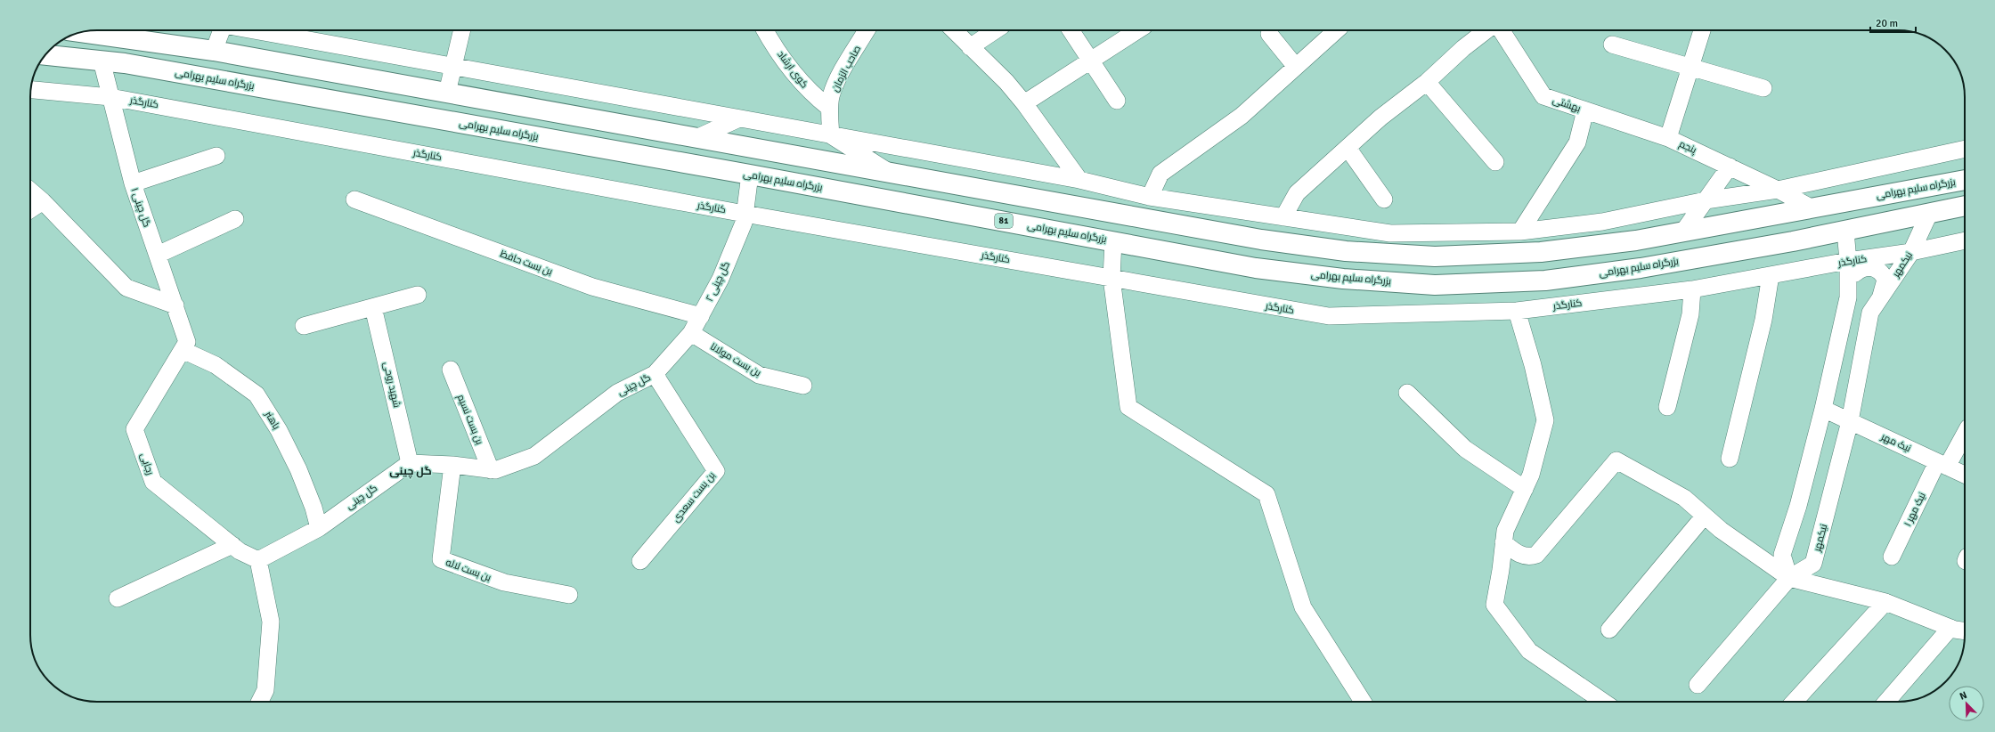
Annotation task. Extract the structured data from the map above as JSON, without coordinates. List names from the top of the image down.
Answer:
{
  "streets": {
    "highway": ["بزرگراه سلیم بهرامی", "81"],
    "street": [
      "صاحب الزمان",
      "کوی ارشاد",
      "کنارگذر",
      "بهشتی",
      "پنجم",
      "گل چینی ۱",
      "بن بست حافظ",
      "نیکمهر",
      "گل چینی ۲",
      "بن بست مولانا",
      "شهید روحی",
      "گل چینی",
      "بن بست نسیم",
      "باهنر",
      "نیک مهر",
      "رجایی",
      "بن بست سعدی",
      "نیک مهر ۱",
      "بن بست لاله"
    ]
  },
  "crossings": [
    ["صاحب الزمان", "کوی ارشاد"],
    ["بزرگراه سلیم بهرامی", "پنجم"],
    ["بزرگراه سلیم بهرامی", "گل چینی ۱"],
    ["بزرگراه سلیم بهرامی", "نیکمهر"],
    ["بزرگراه سلیم بهرامی", "گل چینی ۲"],
    ["کنارگذر", "گل چینی ۱"],
    ["کنارگذر", "نیکمهر"],
    ["کنارگذر", "گل چینی ۲"],
    ["بهشتی", "پنجم"],
    ["گل چینی ۱", "باهنر"],
    ["گل چینی ۱", "رجایی"],
    ["بن بست حافظ", "گل چینی ۲"],
    ["نیکمهر", "نیک مهر"],
    ["گل چینی ۲", "بن بست مولانا"],
    ["گل چینی ۲", "گل چینی"],
    ["گل چینی ۲", "بن بست سعدی"],
    ["شهید روحی", "گل چینی"],
    ["گل چینی", "بن بست نسیم"],
    ["گل چینی", "باهنر"],
    ["گل چینی", "رجایی"],
    ["گل چینی", "بن بست سعدی"],
    ["گل چینی", "بن بست لاله"],
    ["باهنر", "رجایی"],
    ["نیک مهر", "نیک مهر ۱"]
  ],
  "districts": ["گل چینی"],
  "scale_bar": "20 m",
  "north": "top left"
}
